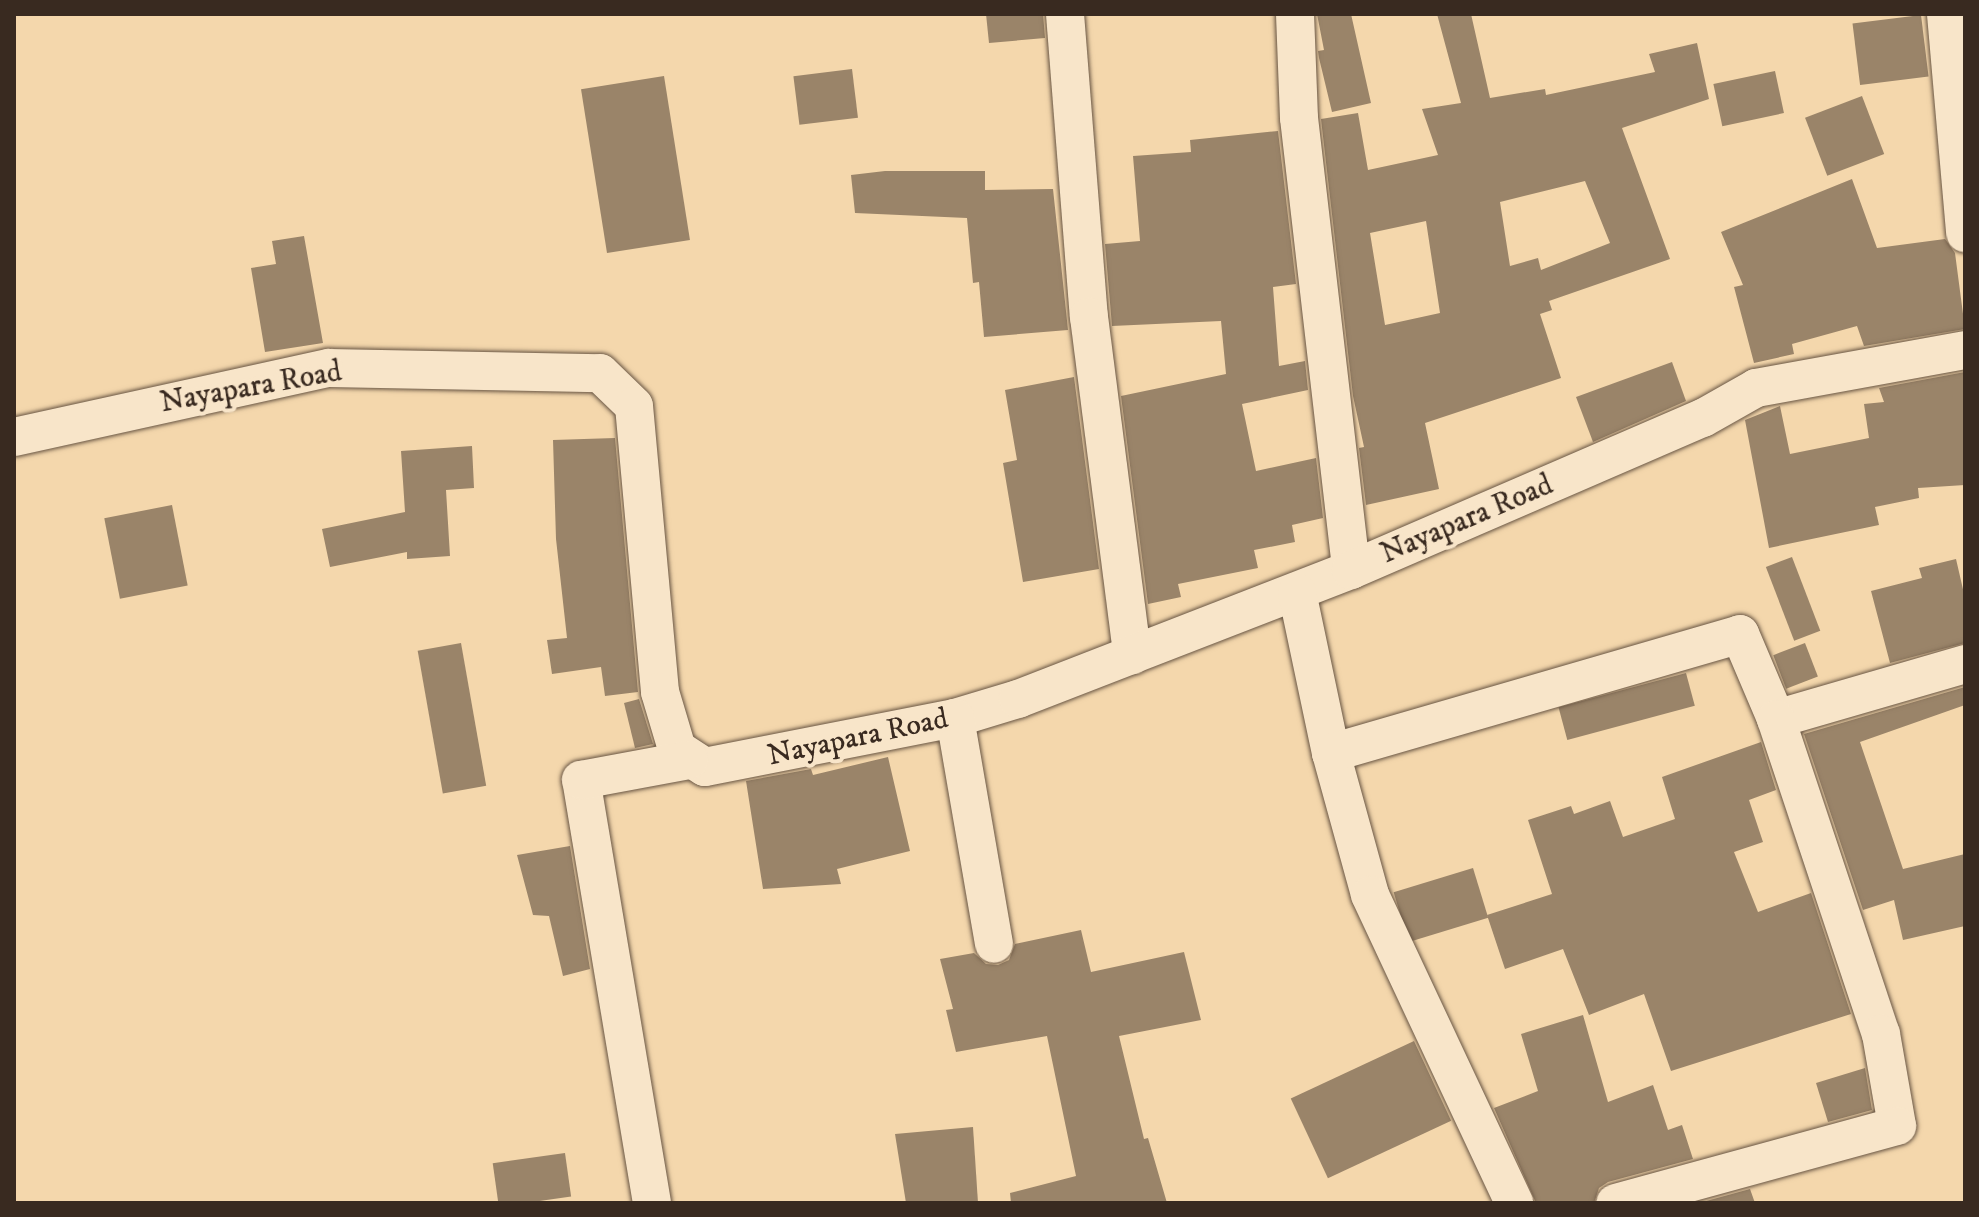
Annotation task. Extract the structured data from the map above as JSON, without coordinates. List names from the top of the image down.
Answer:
{
  "streets": {
    "street": ["Nayapara Road"]
  }
}
